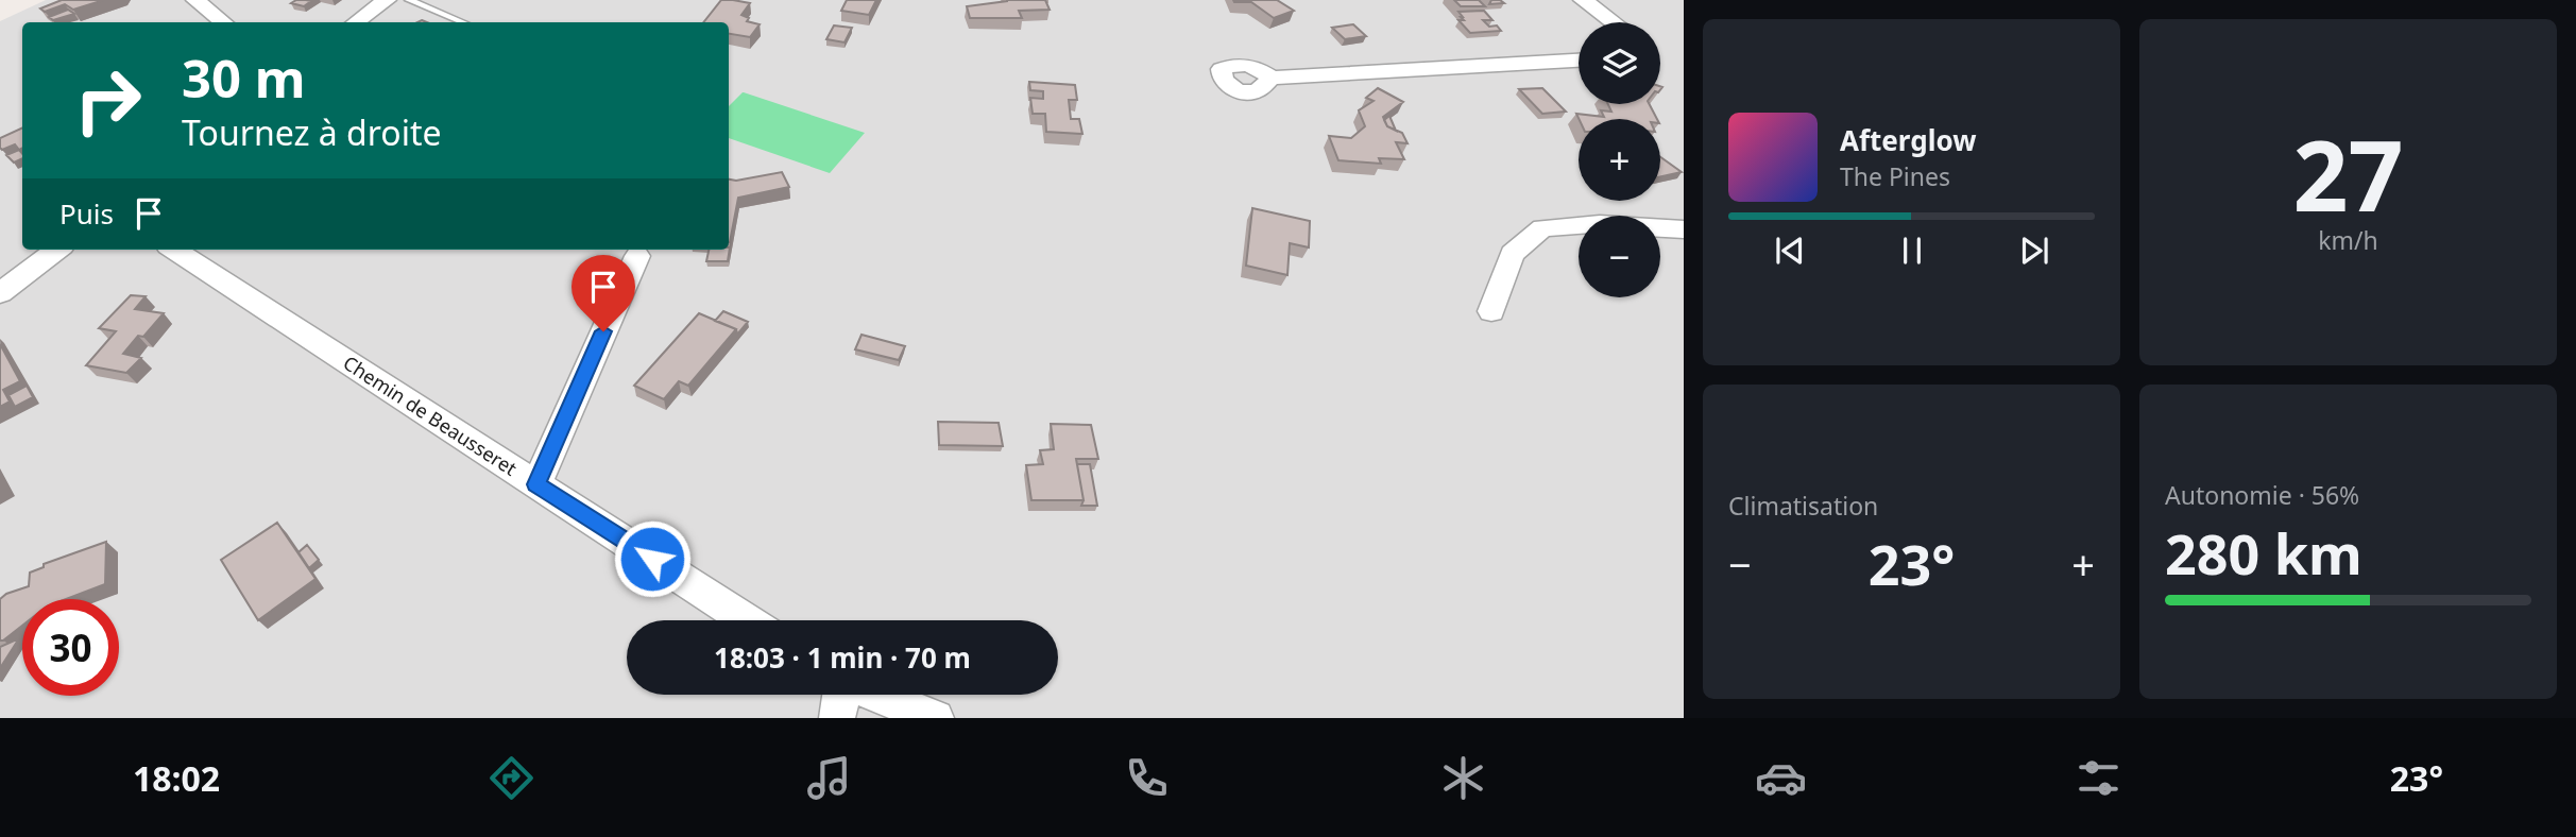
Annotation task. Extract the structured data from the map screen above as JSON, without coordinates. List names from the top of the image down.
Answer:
{
  "streets": {
    "street": ["Chemin de Beausseret"]
  },
  "page": {
    "tile": [
      ["27", "km/h"],
      "Climatisation",
      ["Autonomie · 56%", "280 km"]
    ],
    "map_buttons": ["+", "−"],
    "turn": ["30 m", "Tournez à droite"],
    "song": ["Afterglow", "The Pines"],
    "then": "Puis",
    "heat": ["−", "23°", "+"],
    "limit": "30",
    "trip": "18:03 · 1 min · 70 m",
    "tabs": ["18:02", "23°"]
  }
}
